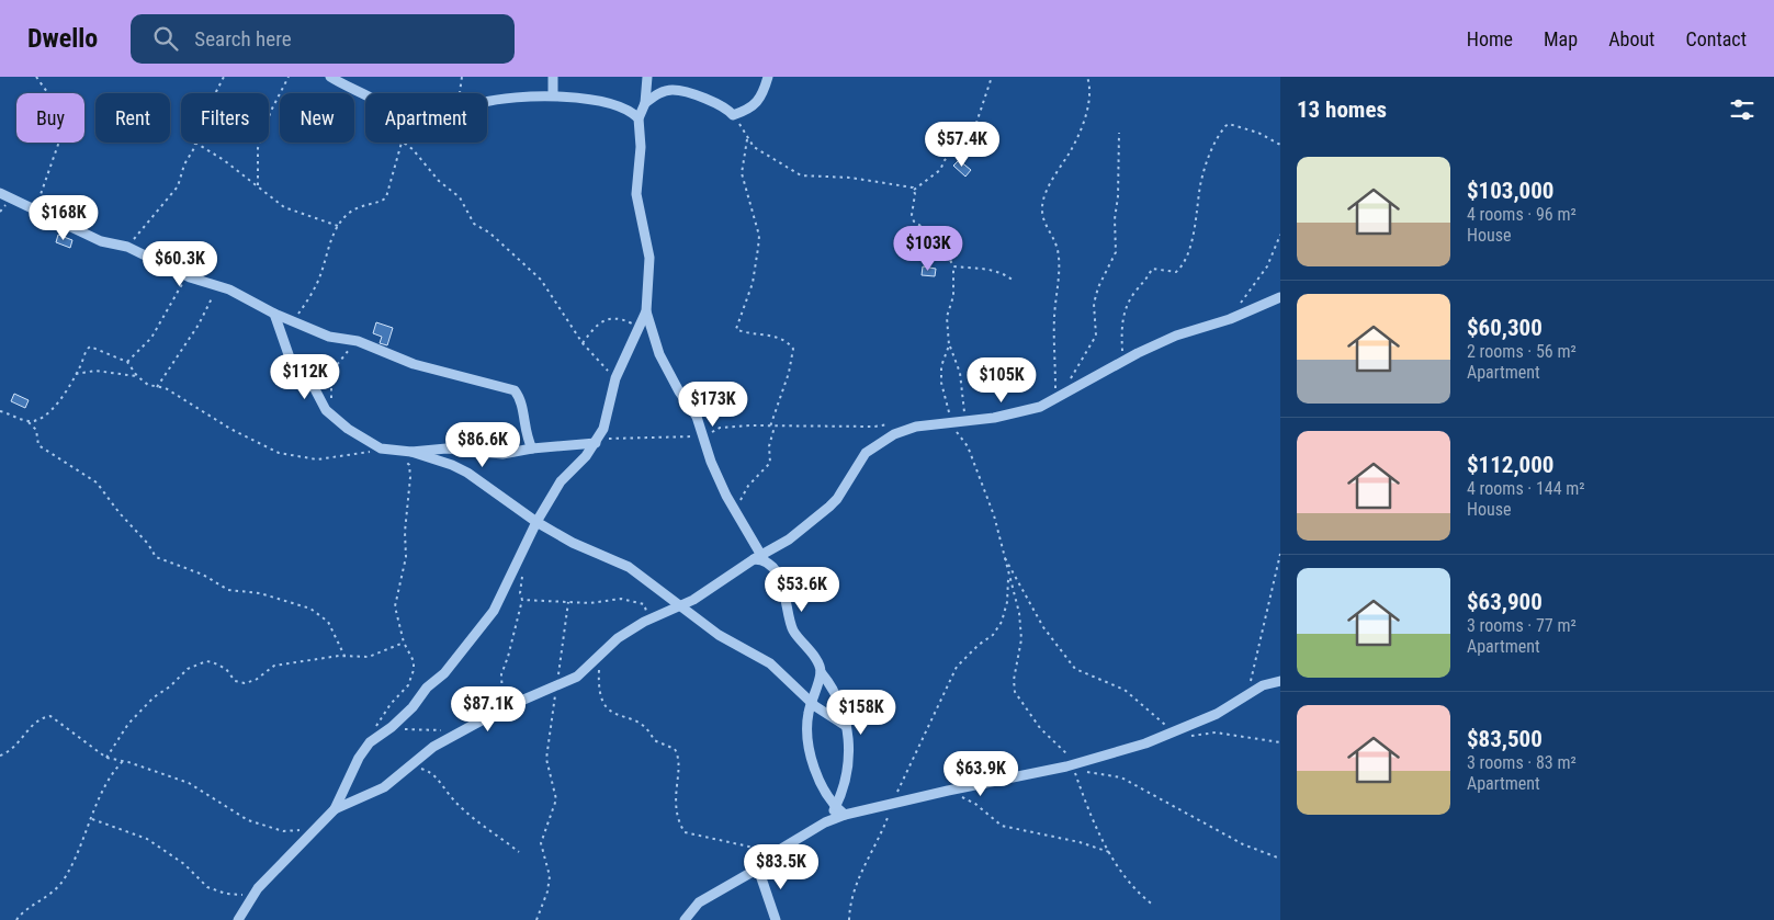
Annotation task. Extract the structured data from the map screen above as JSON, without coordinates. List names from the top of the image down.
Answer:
{
  "page": {
    "header": "Dwello",
    "search": "Search here",
    "nav": [
      "Home",
      "Map",
      "About",
      "Contact"
    ],
    "heading": "13 homes",
    "chip": [
      "Buy",
      "Rent",
      "Filters",
      "New",
      "Apartment"
    ],
    "price": [
      "$57.4K",
      "$168K",
      "$103K",
      "$60.3K",
      "$112K",
      "$105K",
      "$173K",
      "$86.6K",
      "$53.6K",
      "$87.1K",
      "$158K",
      "$63.9K",
      "$83.5K"
    ],
    "list": [
      {
        "name": "$103,000",
        "note": "4 rooms · 96 m² · House"
      },
      {
        "name": "$60,300",
        "note": "2 rooms · 56 m² · Apartment"
      },
      {
        "name": "$112,000",
        "note": "4 rooms · 144 m² · House"
      },
      {
        "name": "$63,900",
        "note": "3 rooms · 77 m² · Apartment"
      },
      {
        "name": "$83,500",
        "note": "3 rooms · 83 m² · Apartment"
      }
    ]
  }
}
